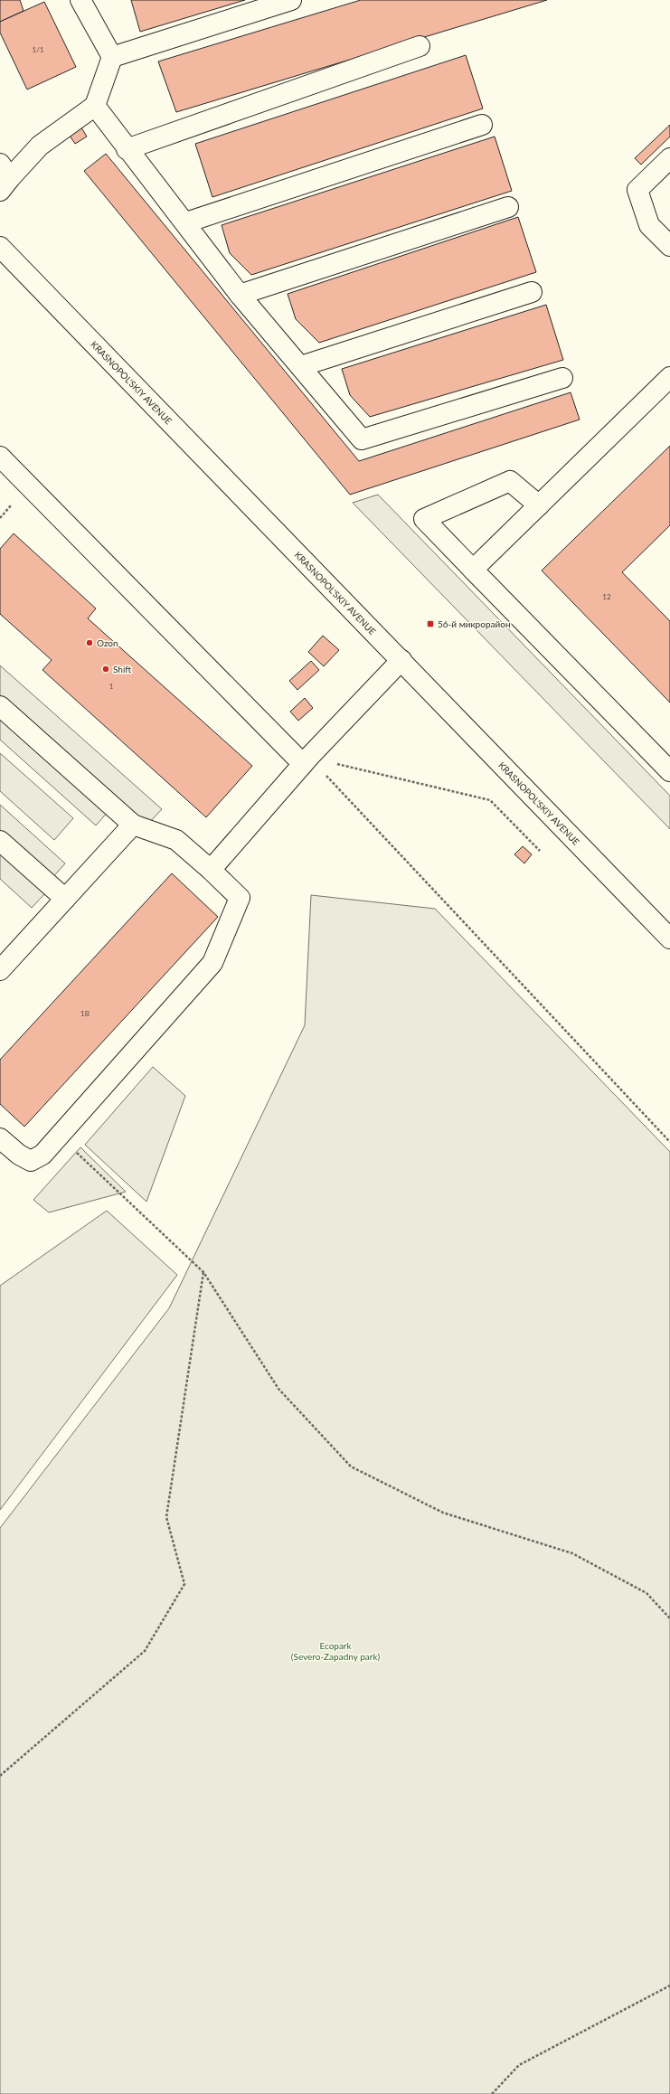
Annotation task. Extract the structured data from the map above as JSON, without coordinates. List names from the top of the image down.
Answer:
{
  "streets": {
    "street": ["KRASNOPOL'SKIY AVENUE"]
  },
  "parks": ["Ecopark (Severo-Zapadny park)"],
  "places": {
    "transit": ["56-й микрорайон"],
    "other": ["Ozon", "Shift"]
  },
  "house_numbers": [
    "1/1",
    "12",
    "1",
    "1В"
  ]
}
